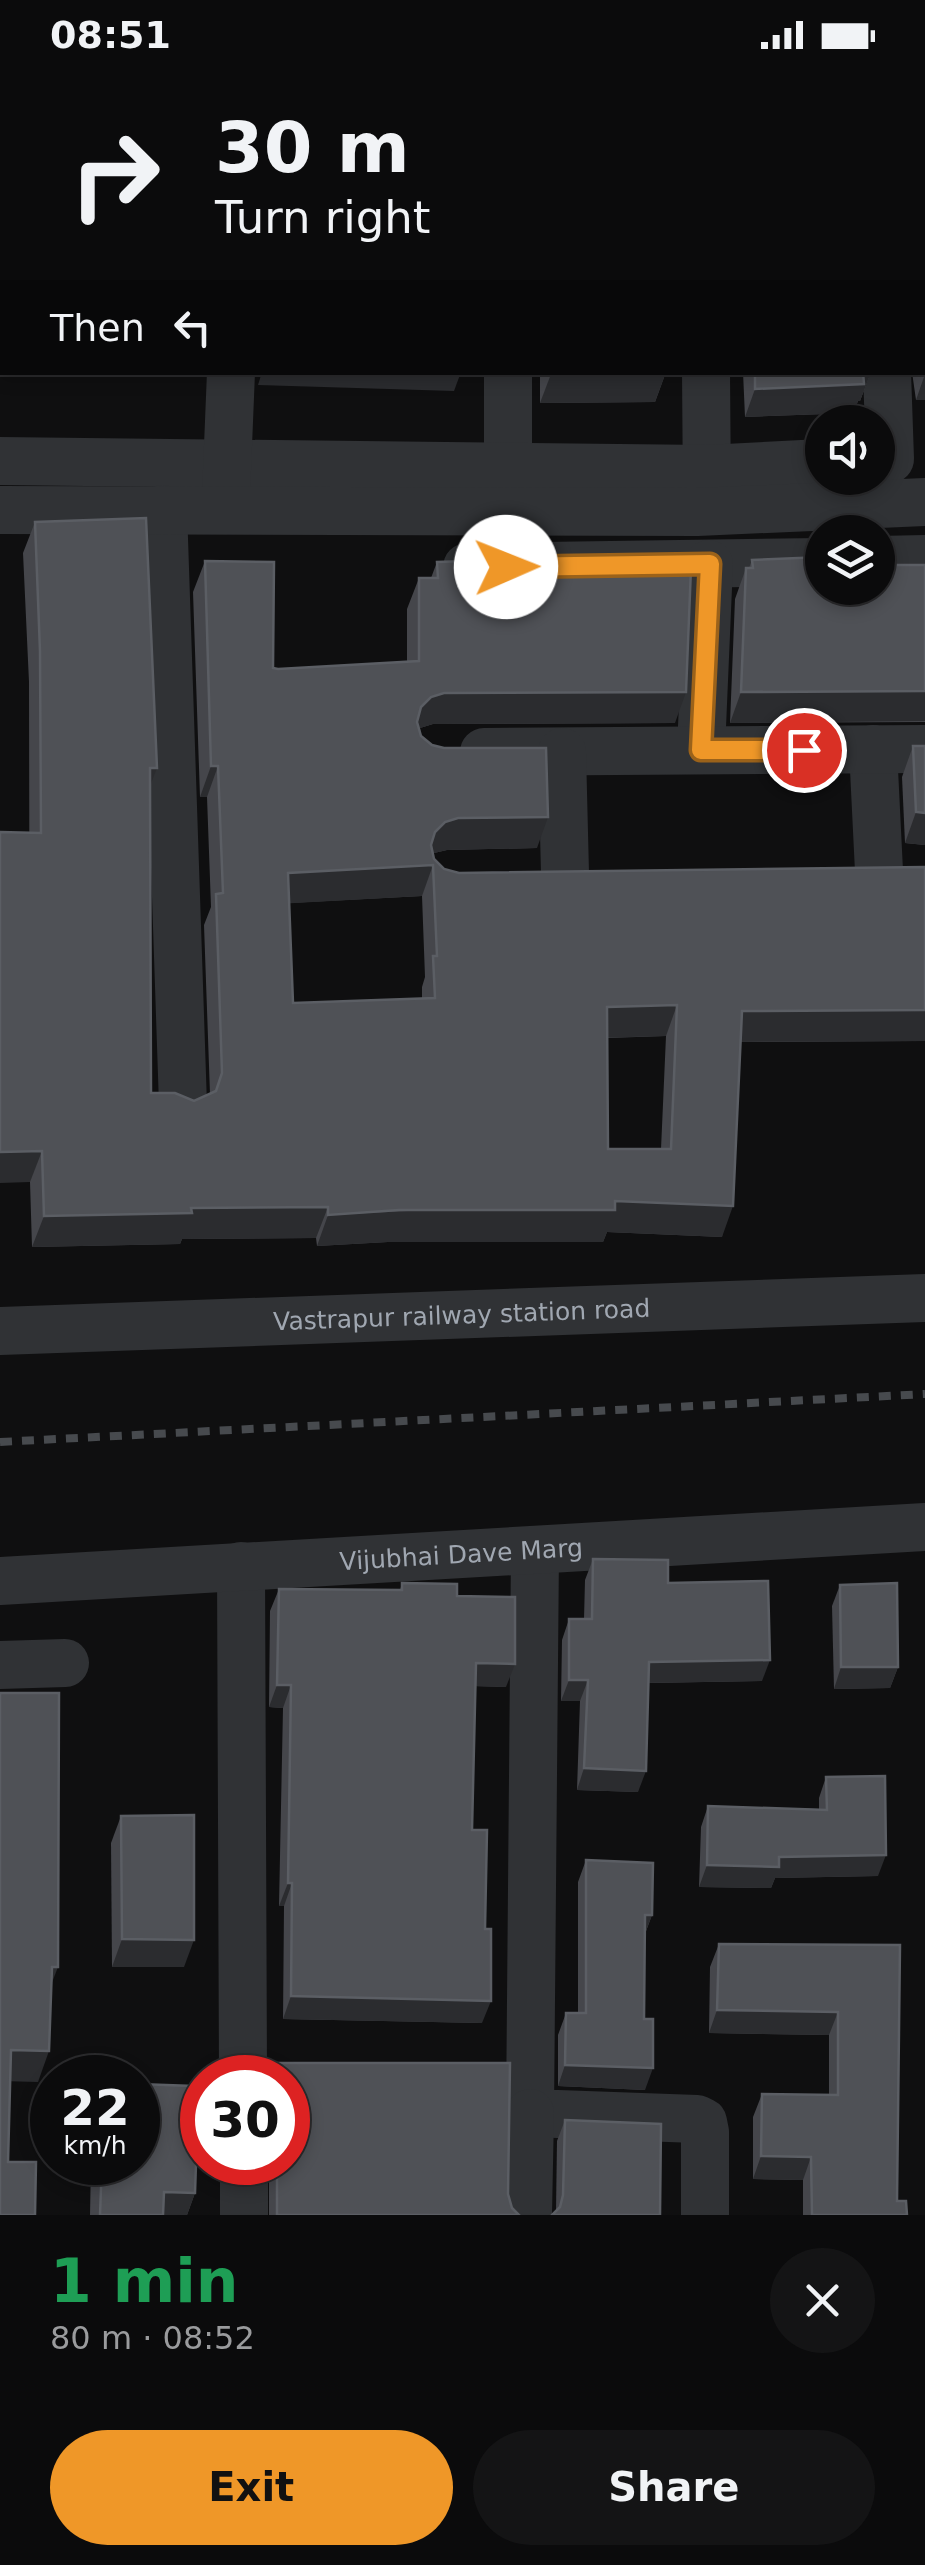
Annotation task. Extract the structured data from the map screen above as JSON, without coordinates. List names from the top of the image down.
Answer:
{
  "streets": {
    "street": ["Vastrapur railway station road", "Vijubhai Dave Marg"]
  },
  "page": {
    "status": "08:51",
    "turn": ["30 m", "Turn right"],
    "then": "Then",
    "speed": "22 km/h",
    "limit": "30",
    "heading": ["1 min", "80 m · 08:52"],
    "buttons": ["Exit", "Share"]
  }
}
